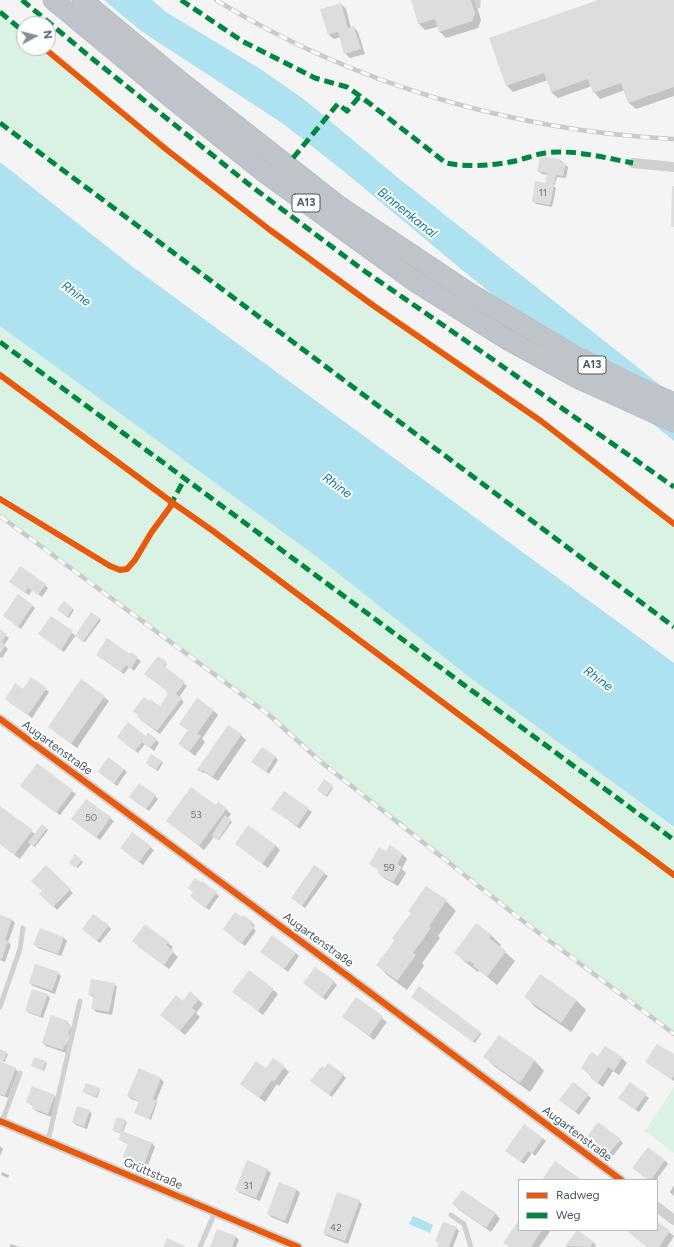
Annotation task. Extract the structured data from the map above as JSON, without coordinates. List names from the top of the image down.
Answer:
{
  "streets": {
    "highway": ["A13"],
    "street": ["Augartenstraße", "Grüttstraße"]
  },
  "water": ["Binnenkanal", "Rhine"],
  "house_numbers": [
    "11",
    "53",
    "50",
    "59",
    "31",
    "42"
  ],
  "legend": ["Radweg", "Weg"],
  "north": "right"
}
